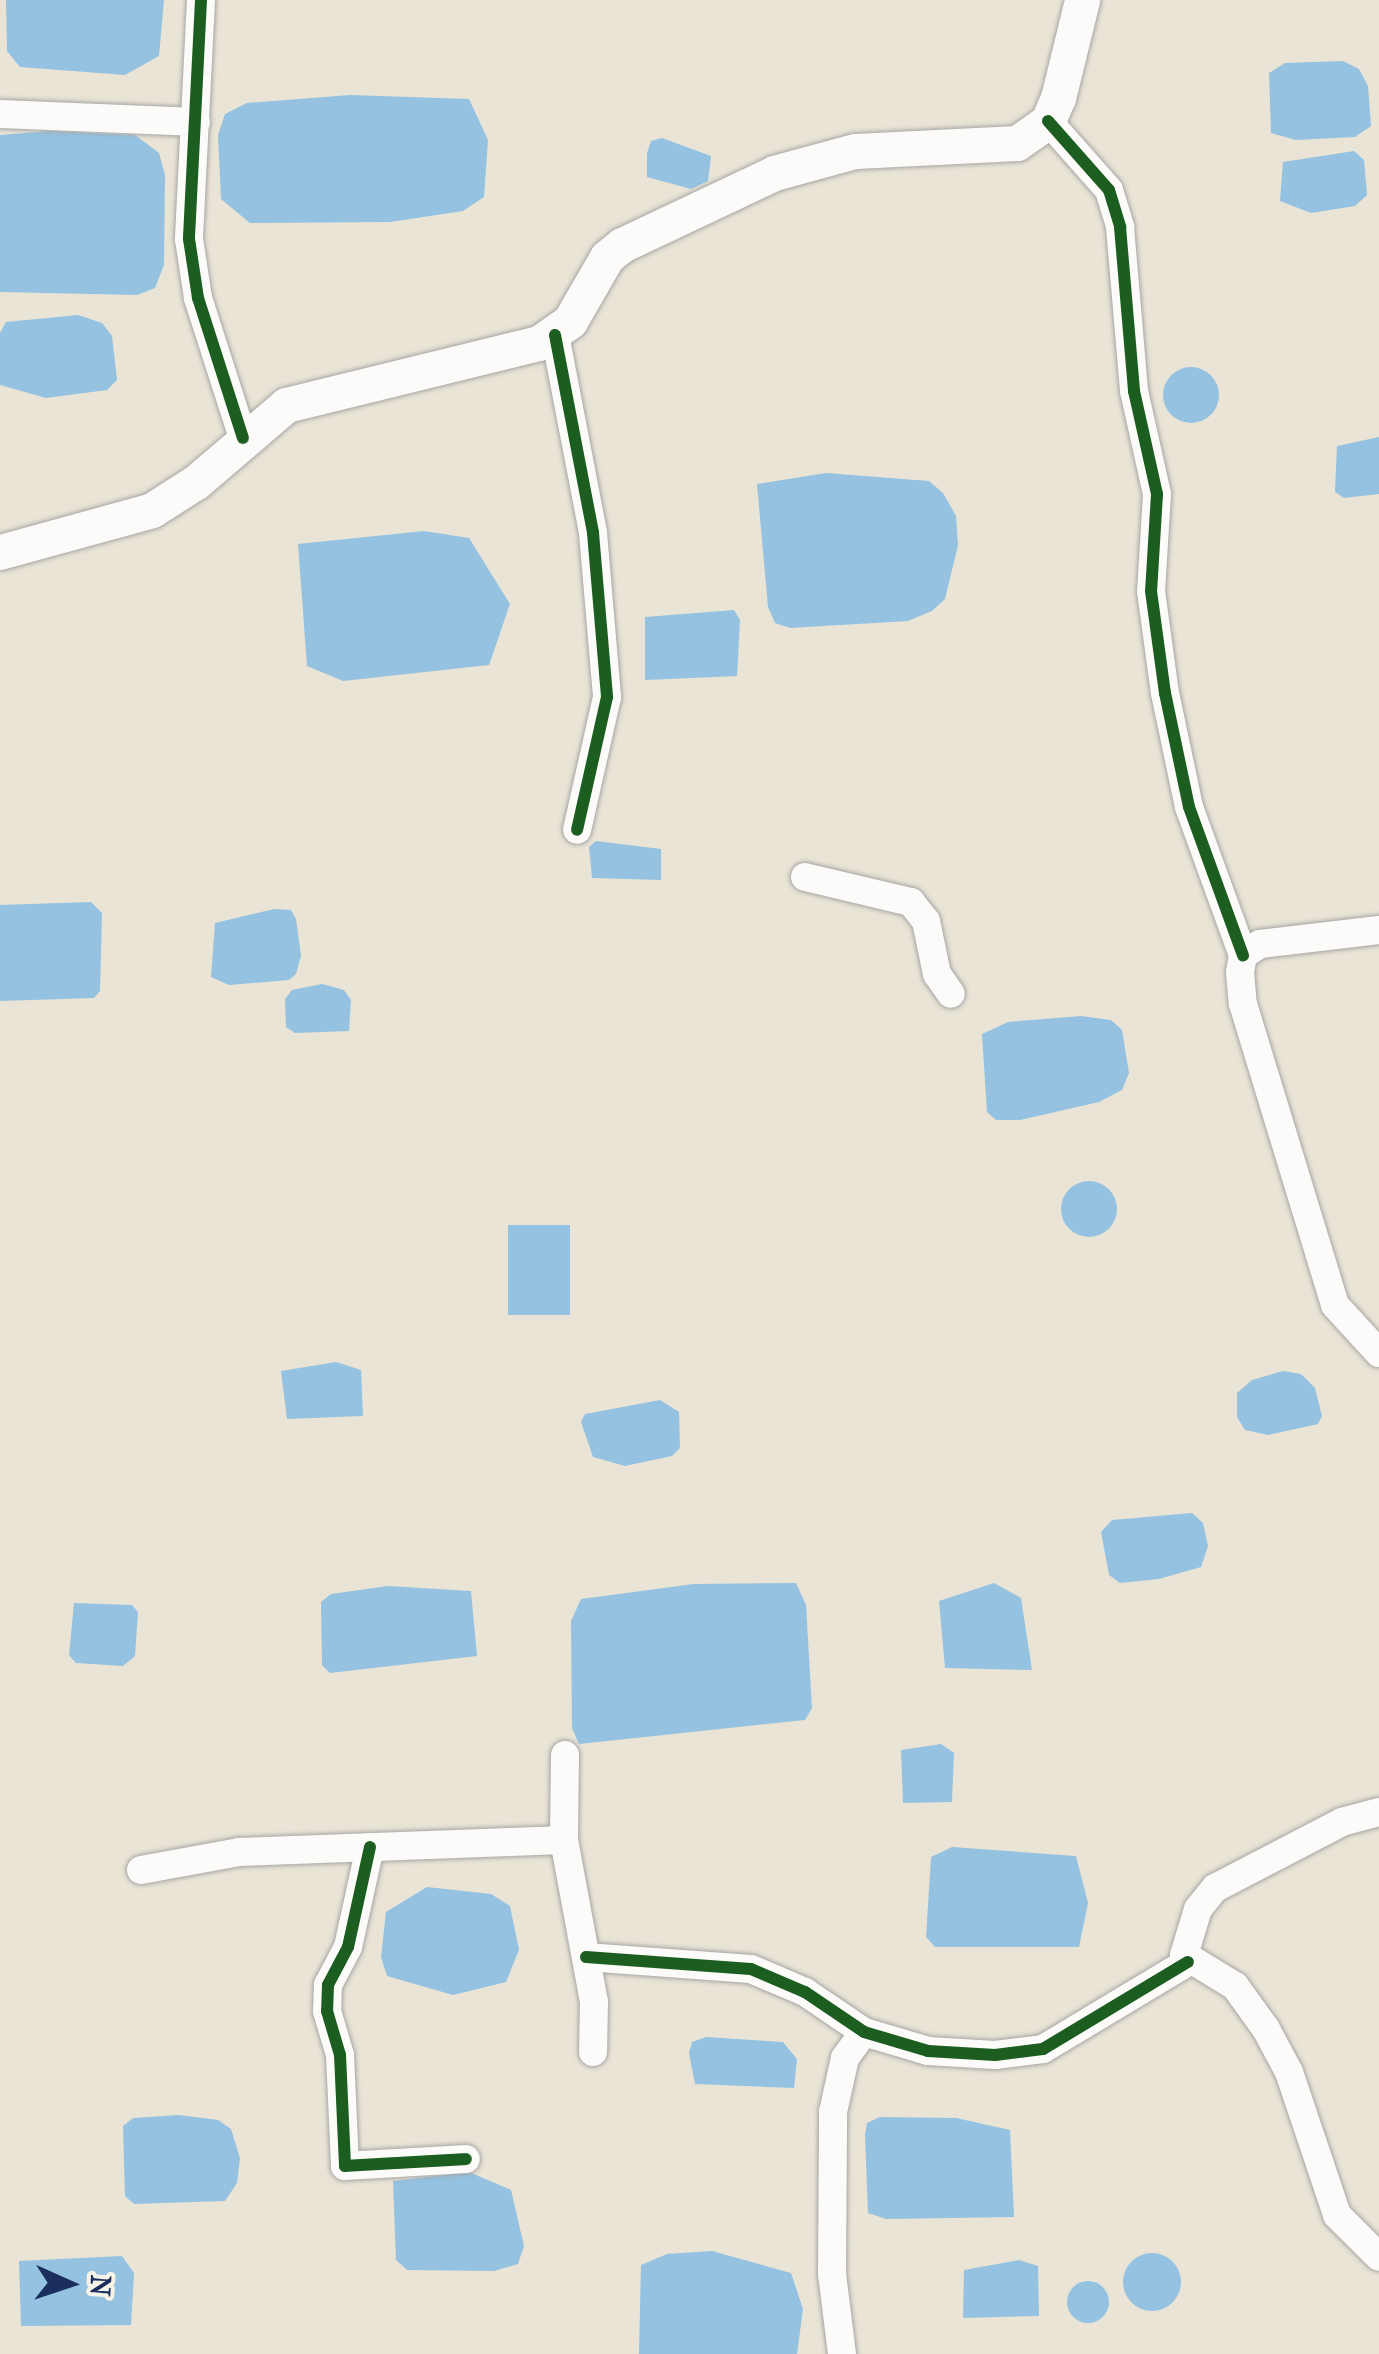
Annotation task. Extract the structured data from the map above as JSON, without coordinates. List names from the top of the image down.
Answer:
{
  "north": "right"
}
